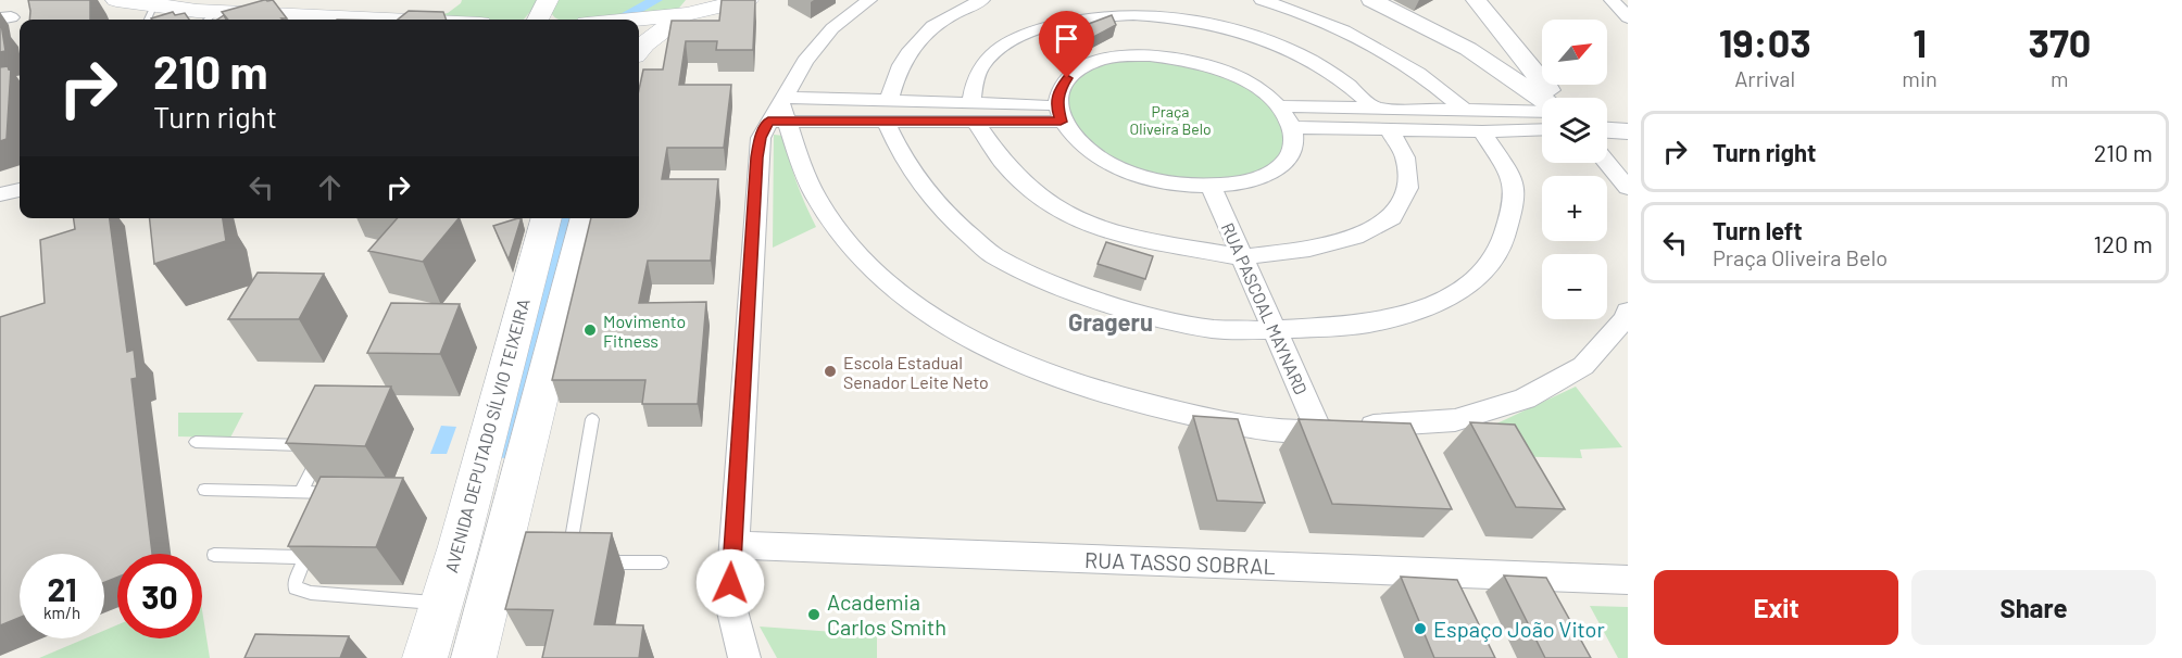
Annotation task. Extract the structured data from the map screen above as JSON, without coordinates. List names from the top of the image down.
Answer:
{
  "streets": {
    "main road": ["AVENIDA DEPUTADO SÍLVIO TEIXEIRA"],
    "street": ["RUA PASCOAL MAYNARD", "RUA TASSO SOBRAL"]
  },
  "districts": ["Grageru"],
  "parks": ["Praça Oliveira Belo"],
  "places": [
    "Movimento Fitness",
    "Escola Estadual Senador Leite Neto",
    "Academia Carlos Smith",
    "Espaço João Vitor"
  ],
  "north": "top right",
  "page": {
    "eta": [
      "19:03",
      "Arrival",
      "1",
      "min",
      "370",
      "m"
    ],
    "map_buttons": ["+", "−"],
    "turn": ["210 m", "Turn right"],
    "list": [
      {
        "name": "Turn right",
        "value": "210 m"
      },
      {
        "name": "Turn left",
        "note": "Praça Oliveira Belo",
        "value": "120 m"
      }
    ],
    "speed": "21 km/h",
    "limit": "30",
    "buttons": ["Exit", "Share"]
  }
}
